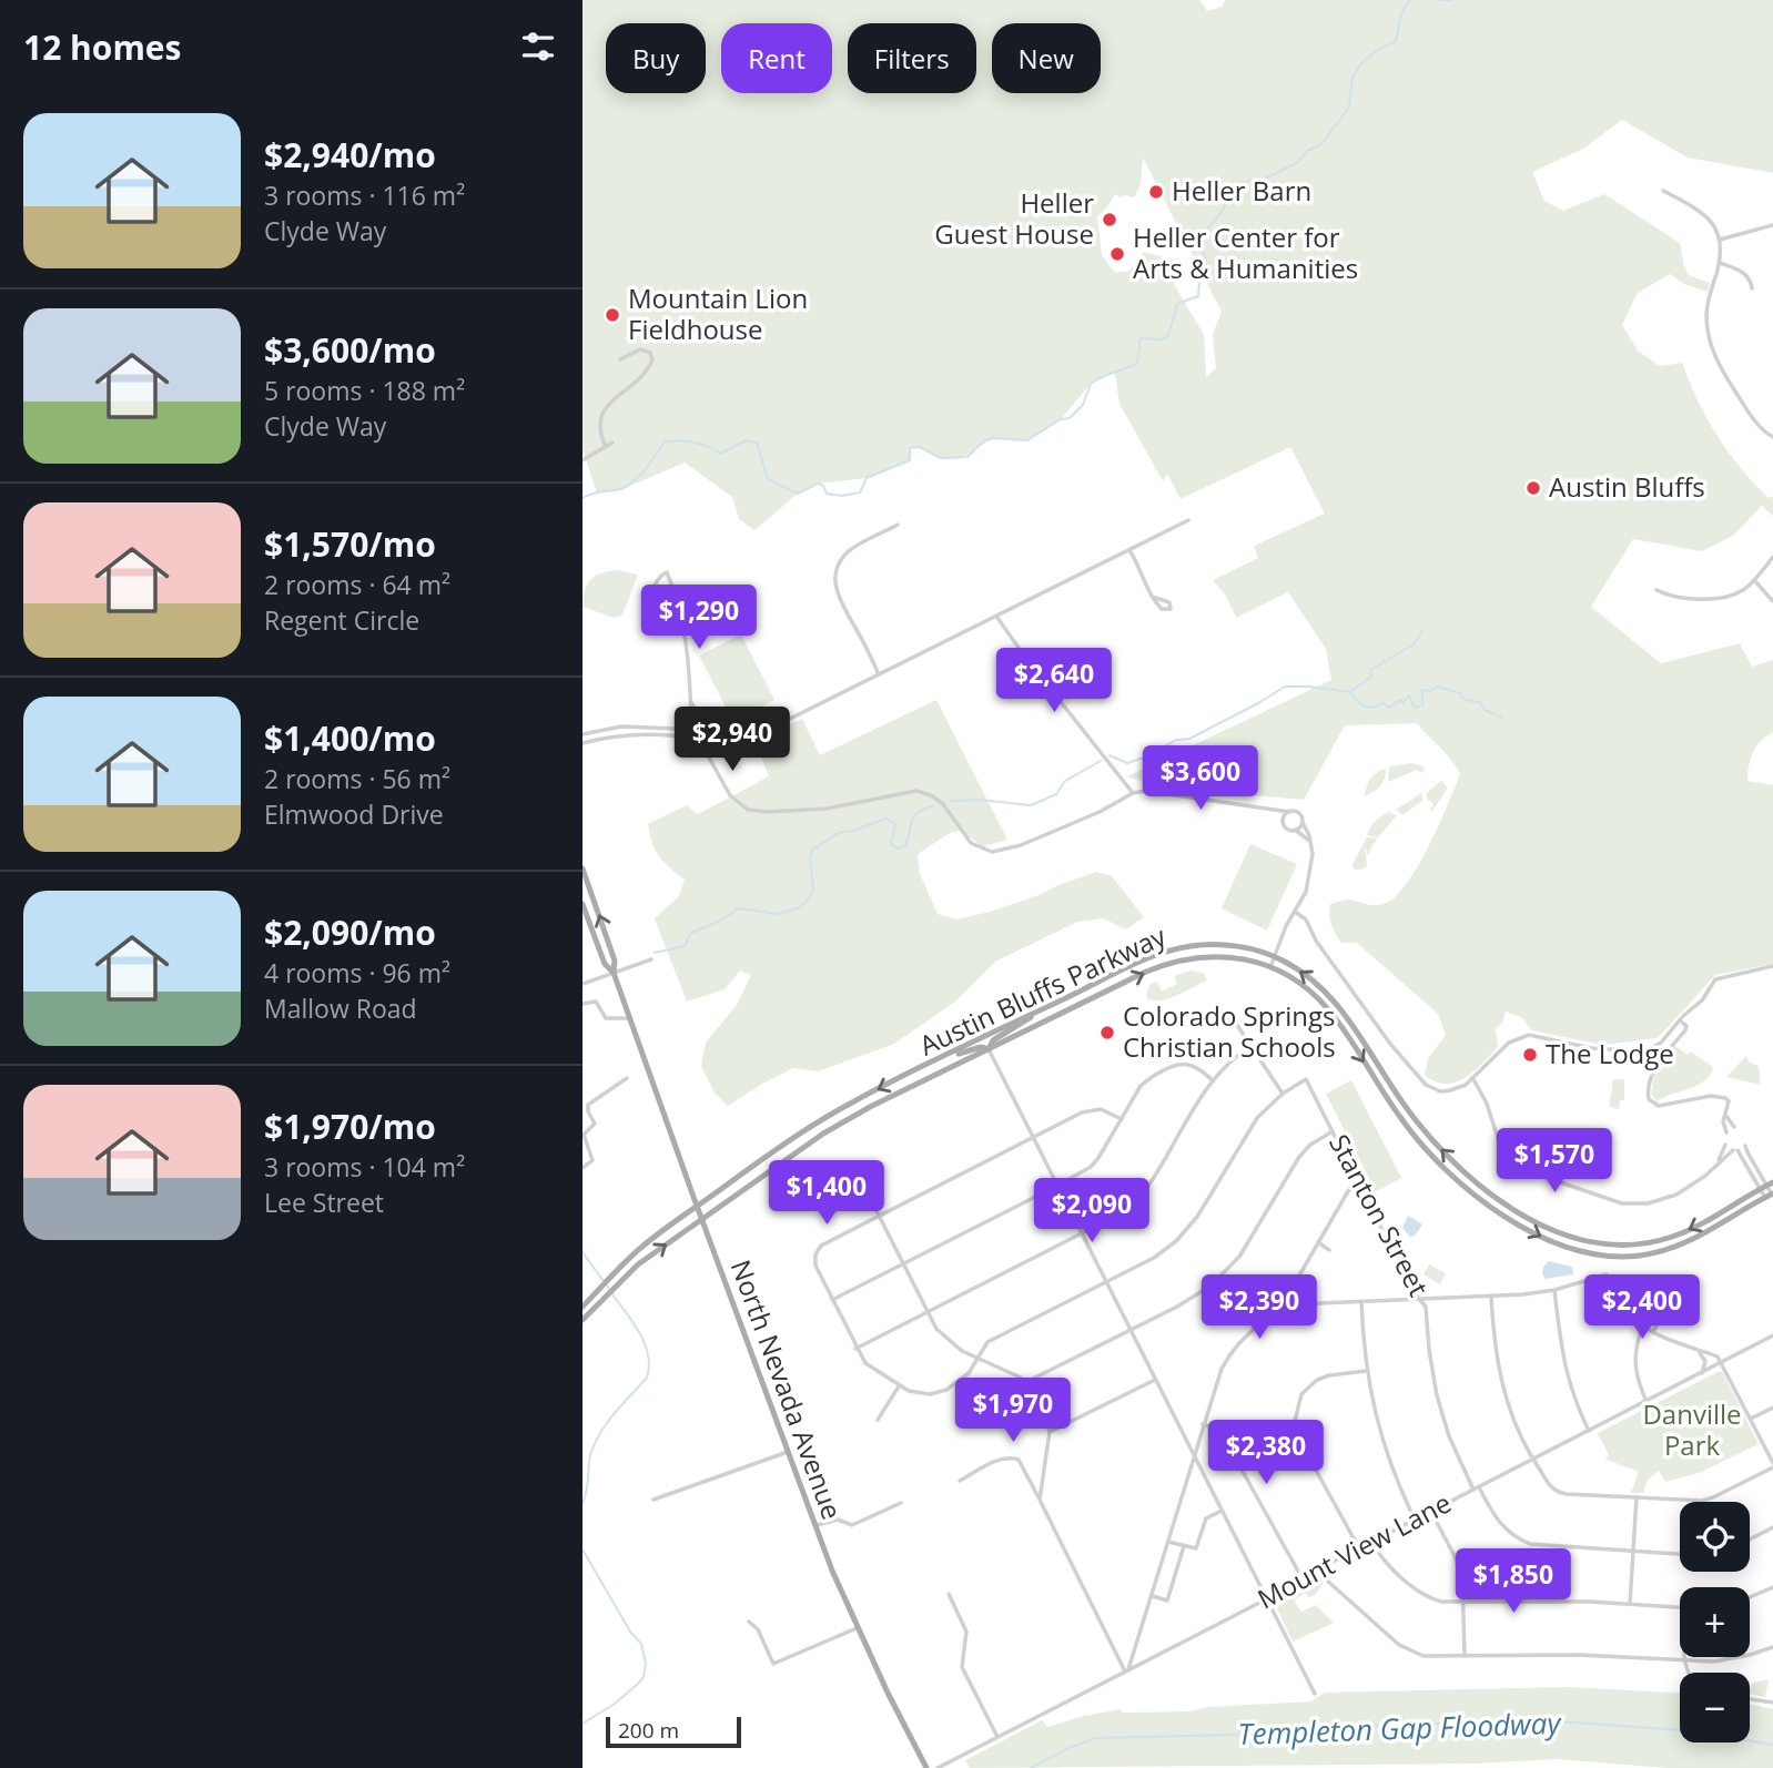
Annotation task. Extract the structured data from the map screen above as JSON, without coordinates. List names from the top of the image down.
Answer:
{
  "streets": {
    "main road": ["Austin Bluffs Parkway", "North Nevada Avenue"],
    "street": ["Stanton Street", "Mount View Lane"]
  },
  "crossings": [
    ["Austin Bluffs Parkway", "North Nevada Avenue"],
    ["Stanton Street", "Mount View Lane"]
  ],
  "water": ["Templeton Gap Floodway"],
  "parks": ["Danville Park"],
  "places": [
    "Heller Barn",
    "Heller Guest House",
    "Heller Center for Arts & Humanities",
    "Mountain Lion Fieldhouse",
    "Austin Bluffs",
    "Colorado Springs Christian Schools",
    "The Lodge"
  ],
  "scale_bar": "200 m",
  "page": {
    "heading": "12 homes",
    "chip": [
      "Buy",
      "Rent",
      "Filters",
      "New"
    ],
    "list": [
      {
        "name": "$2,940/mo",
        "note": "3 rooms · 116 m² · Clyde Way"
      },
      {
        "name": "$3,600/mo",
        "note": "5 rooms · 188 m² · Clyde Way"
      },
      {
        "name": "$1,570/mo",
        "note": "2 rooms · 64 m² · Regent Circle"
      },
      {
        "name": "$1,400/mo",
        "note": "2 rooms · 56 m² · Elmwood Drive"
      },
      {
        "name": "$2,090/mo",
        "note": "4 rooms · 96 m² · Mallow Road"
      },
      {
        "name": "$1,970/mo",
        "note": "3 rooms · 104 m² · Lee Street"
      }
    ],
    "price": [
      "$1,290",
      "$2,640",
      "$2,940",
      "$3,600",
      "$1,570",
      "$1,400",
      "$2,090",
      "$2,390",
      "$2,400",
      "$1,970",
      "$2,380",
      "$1,850"
    ],
    "map_buttons": ["+", "−"],
    "scale": "200 m"
  }
}
